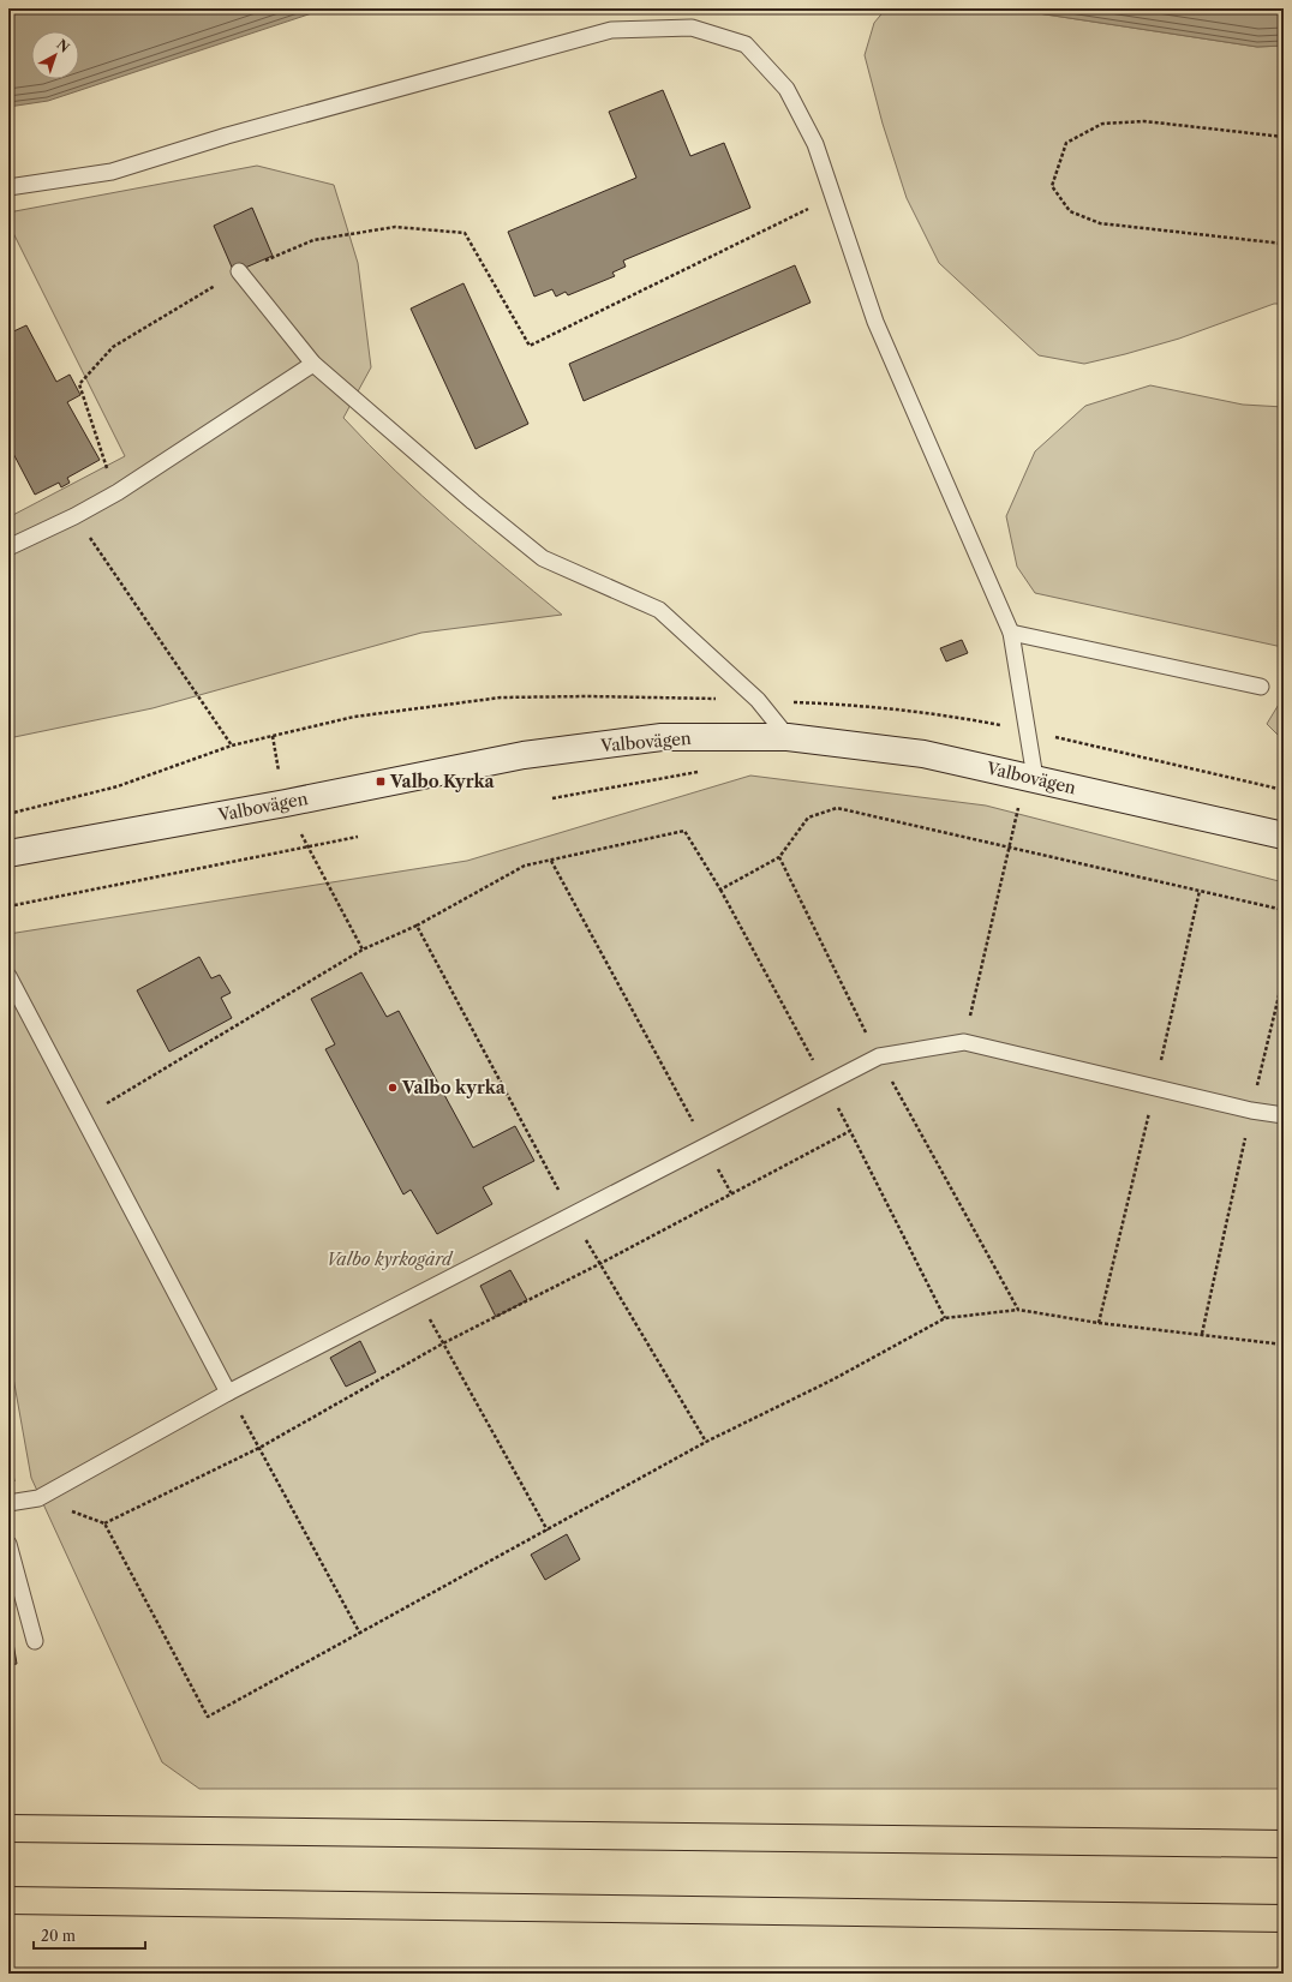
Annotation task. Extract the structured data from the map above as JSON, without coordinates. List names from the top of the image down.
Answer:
{
  "streets": {
    "main road": ["Valbovägen"]
  },
  "parks": ["Valbo kyrkogård"],
  "places": {
    "transit": ["Valbo Kyrka"],
    "other": ["Valbo kyrka"]
  },
  "scale_bar": "20 m",
  "north": "top right"
}
